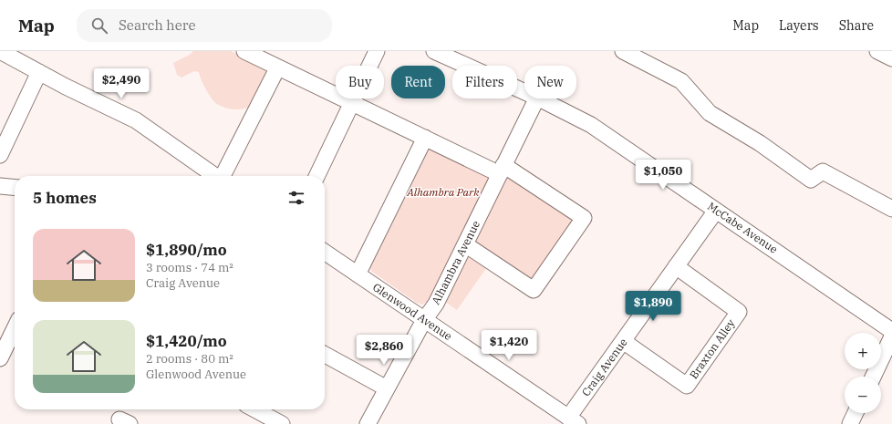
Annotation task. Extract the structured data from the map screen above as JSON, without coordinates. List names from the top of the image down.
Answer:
{
  "streets": {
    "street": [
      "McCabe Avenue",
      "Alhambra Avenue",
      "Glenwood Avenue",
      "Braxton Alley",
      "Craig Avenue"
    ]
  },
  "crossings": [
    ["McCabe Avenue", "Craig Avenue"],
    ["Alhambra Avenue", "Glenwood Avenue"],
    ["Glenwood Avenue", "Craig Avenue"],
    ["Braxton Alley", "Craig Avenue"]
  ],
  "parks": ["Alhambra Park"],
  "page": {
    "header": "Map",
    "search": "Search here",
    "nav": ["Map", "Layers", "Share"],
    "chip": [
      "Buy",
      "Rent",
      "Filters",
      "New"
    ],
    "price": [
      "$2,490",
      "$1,050",
      "$1,890",
      "$1,420",
      "$2,860"
    ],
    "heading": "5 homes",
    "list": [
      {
        "name": "$1,890/mo",
        "note": "3 rooms · 74 m² · Craig Avenue"
      },
      {
        "name": "$1,420/mo",
        "note": "2 rooms · 80 m² · Glenwood Avenue"
      }
    ],
    "map_buttons": ["+", "−"]
  }
}
